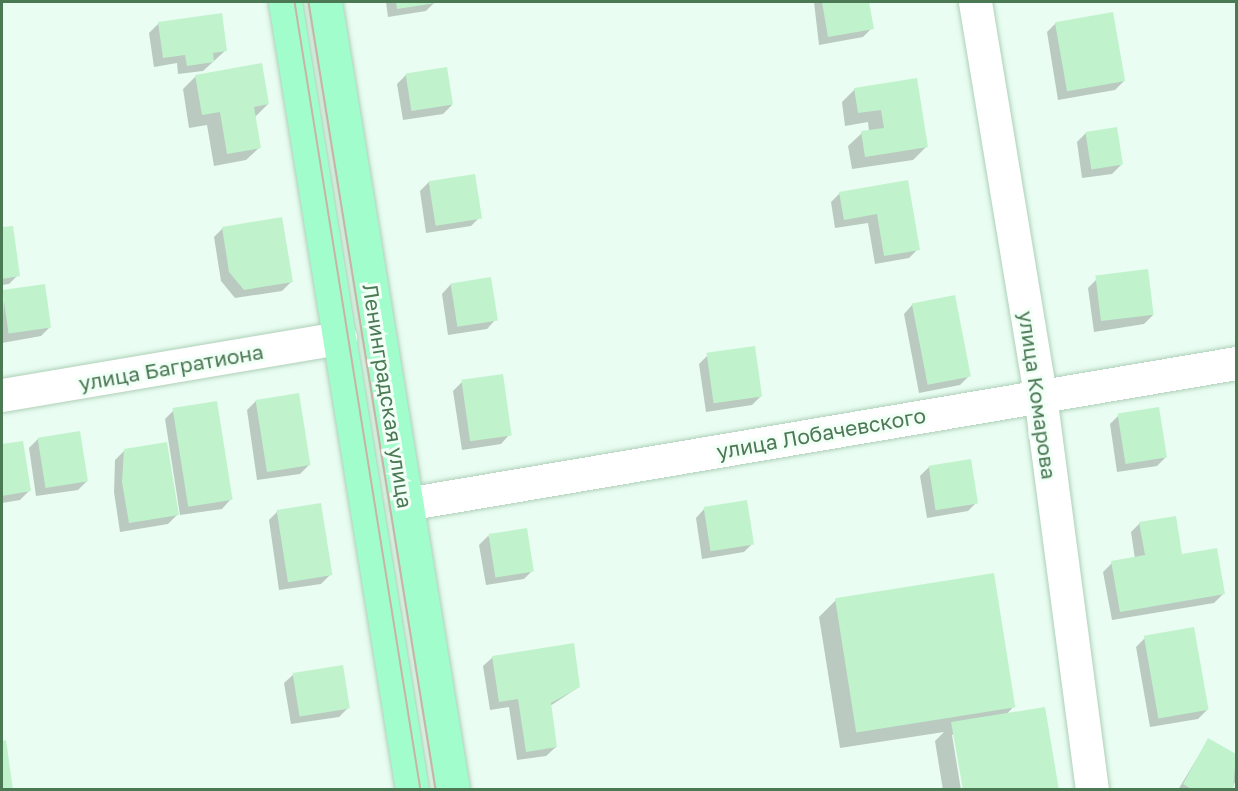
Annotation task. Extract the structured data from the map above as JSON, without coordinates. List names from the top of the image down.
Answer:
{
  "streets": {
    "main road": ["Ленинградская улица"],
    "street": ["улица Багратиона", "улица Комарова", "улица Лобачевского"]
  },
  "crossings": [
    ["улица Багратиона", "Ленинградская улица"],
    ["улица Комарова", "улица Лобачевского"],
    ["Ленинградская улица", "улица Лобачевского"]
  ]
}
